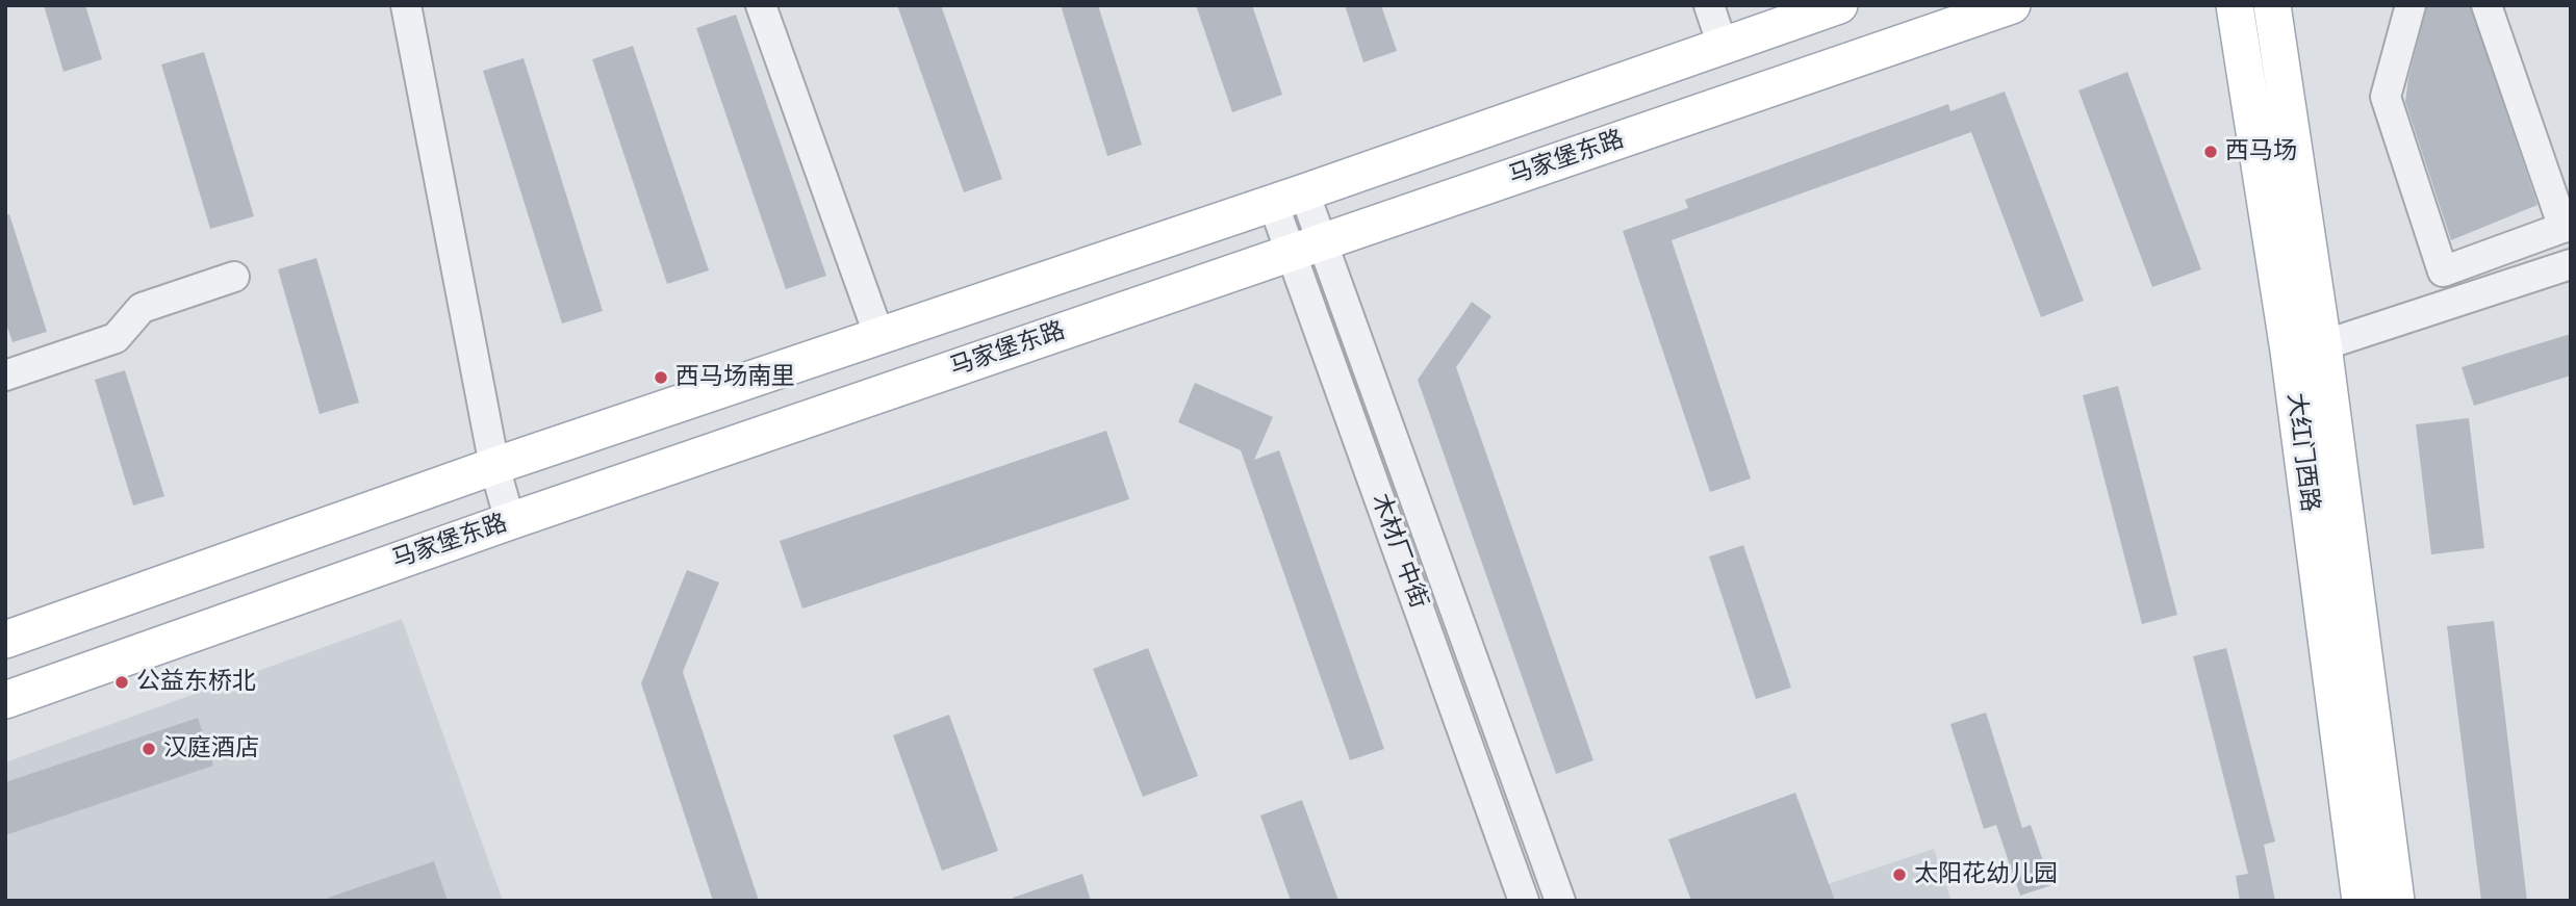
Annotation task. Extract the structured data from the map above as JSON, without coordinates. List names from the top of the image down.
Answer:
{
  "streets": {
    "main road": ["马家堡东路", "大红门西路"],
    "street": ["木材厂中街"]
  },
  "crossings": [
    ["马家堡东路", "木材厂中街"]
  ],
  "places": [
    "西马场",
    "西马场南里",
    "公益东桥北",
    "汉庭酒店",
    "太阳花幼儿园"
  ]
}
